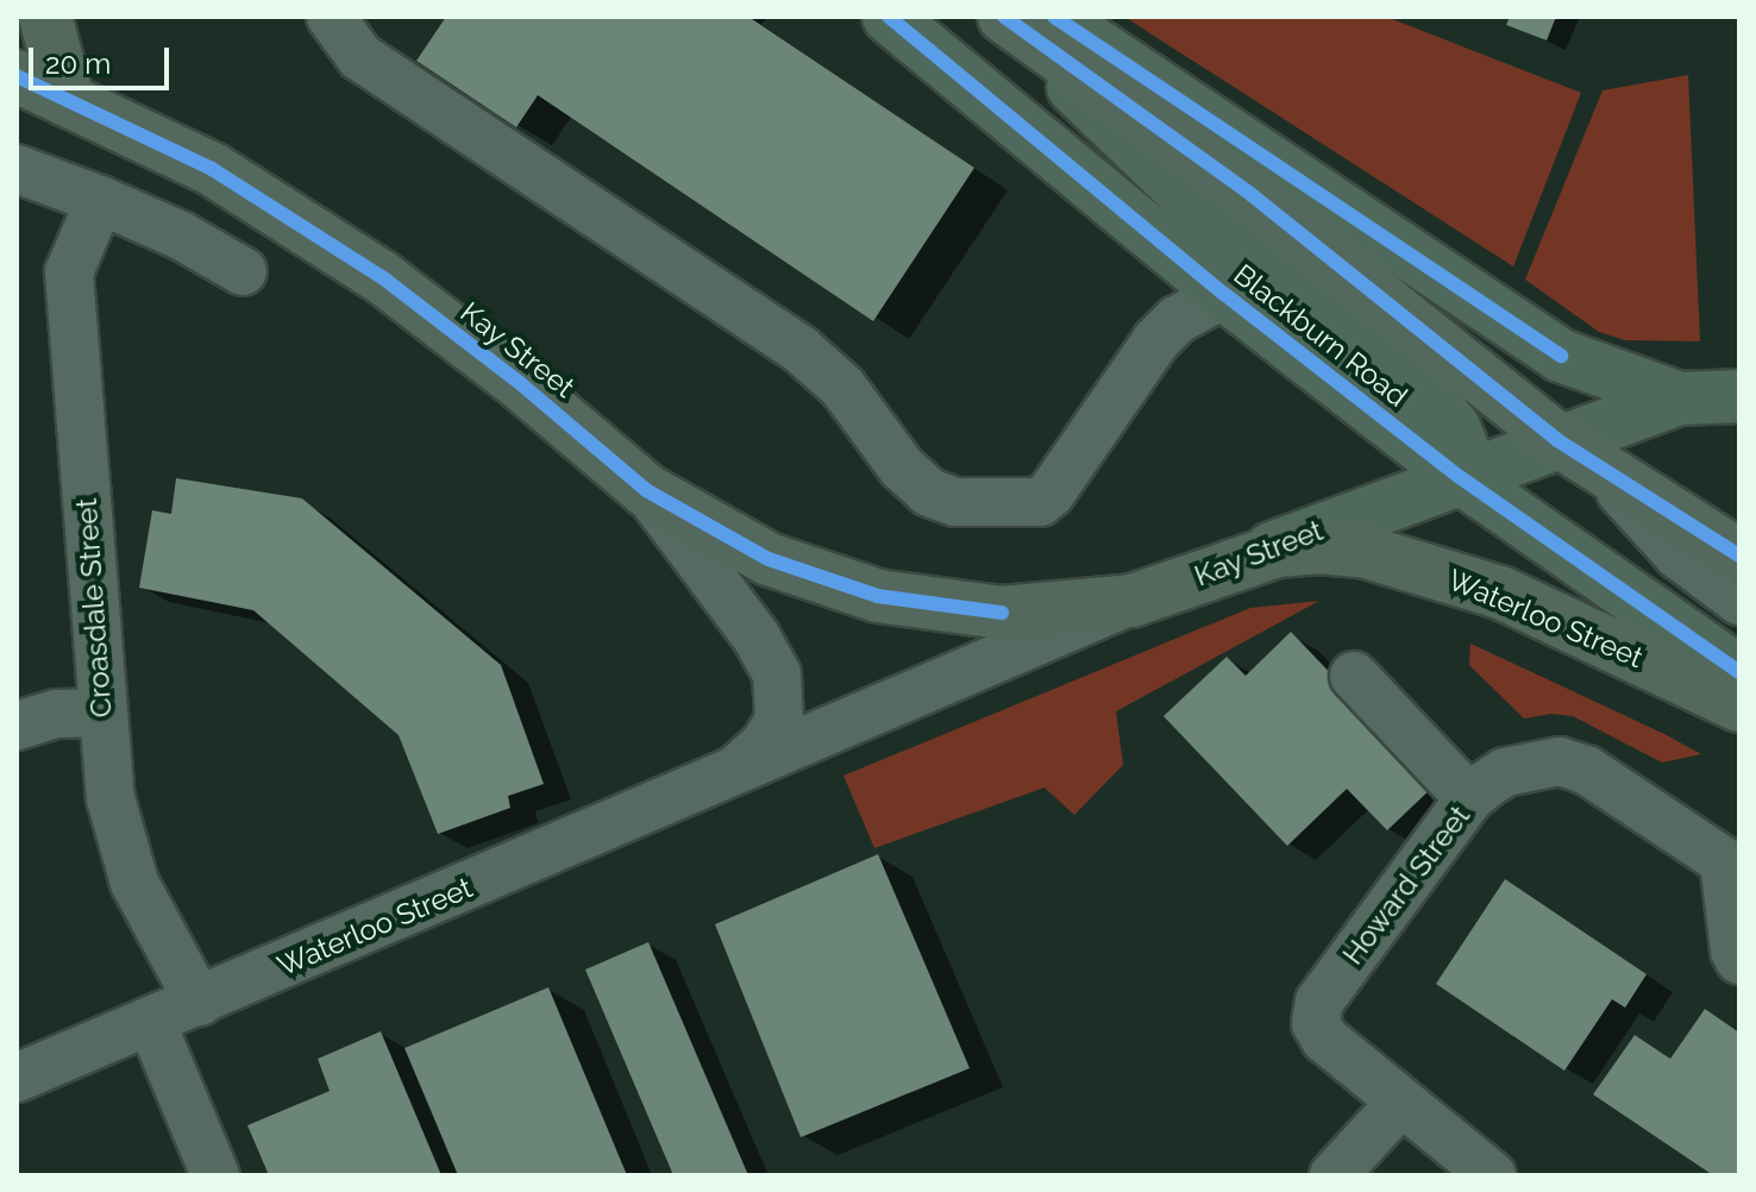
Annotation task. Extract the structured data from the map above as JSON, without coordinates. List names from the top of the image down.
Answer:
{
  "streets": {
    "highway": ["Kay Street", "Waterloo Street"],
    "main road": ["Blackburn Road"],
    "street": ["Croasdale Street", "Howard Street"]
  },
  "crossings": [
    ["Blackburn Road", "Kay Street"],
    ["Kay Street", "Waterloo Street"],
    ["Croasdale Street", "Waterloo Street"]
  ],
  "scale_bar": "20 m"
}
